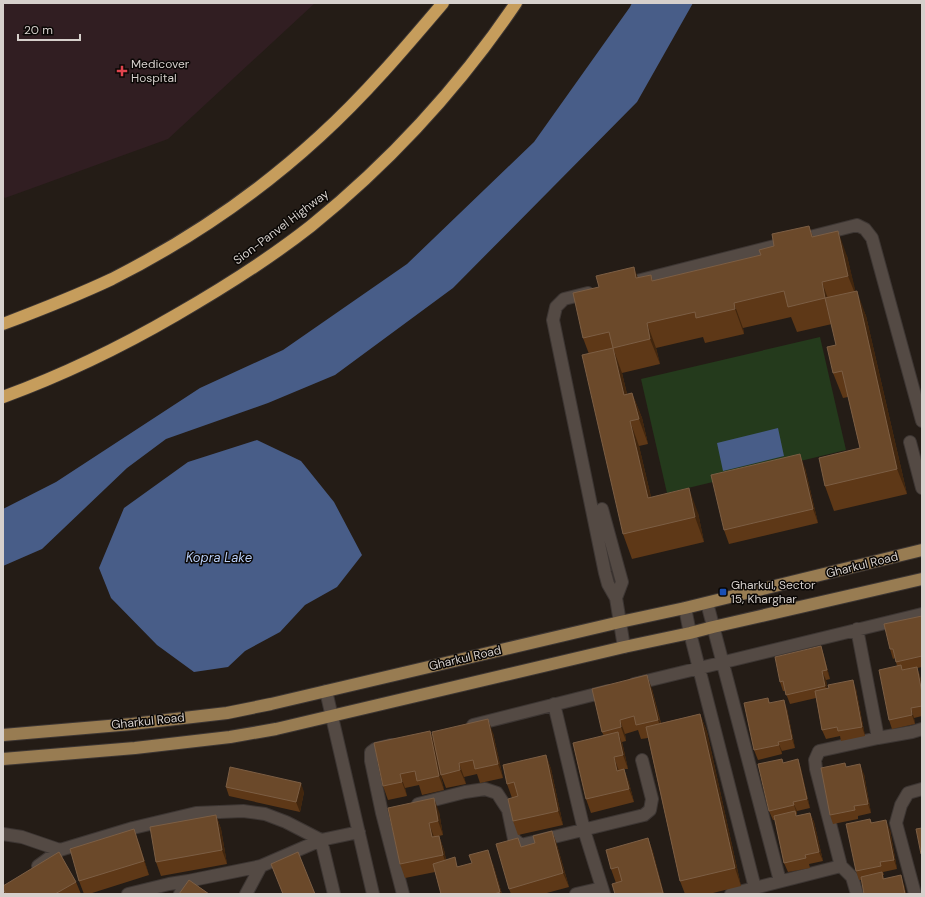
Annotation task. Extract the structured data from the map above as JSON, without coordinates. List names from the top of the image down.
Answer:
{
  "streets": {
    "highway": ["Sion-Panvel Highway"],
    "main road": ["Gharkul Road"]
  },
  "water": ["Kopra Lake"],
  "places": {
    "health": ["Medicover Hospital"],
    "transit": ["Gharkul, Sector 15, Kharghar"]
  },
  "scale_bar": "20 m"
}
